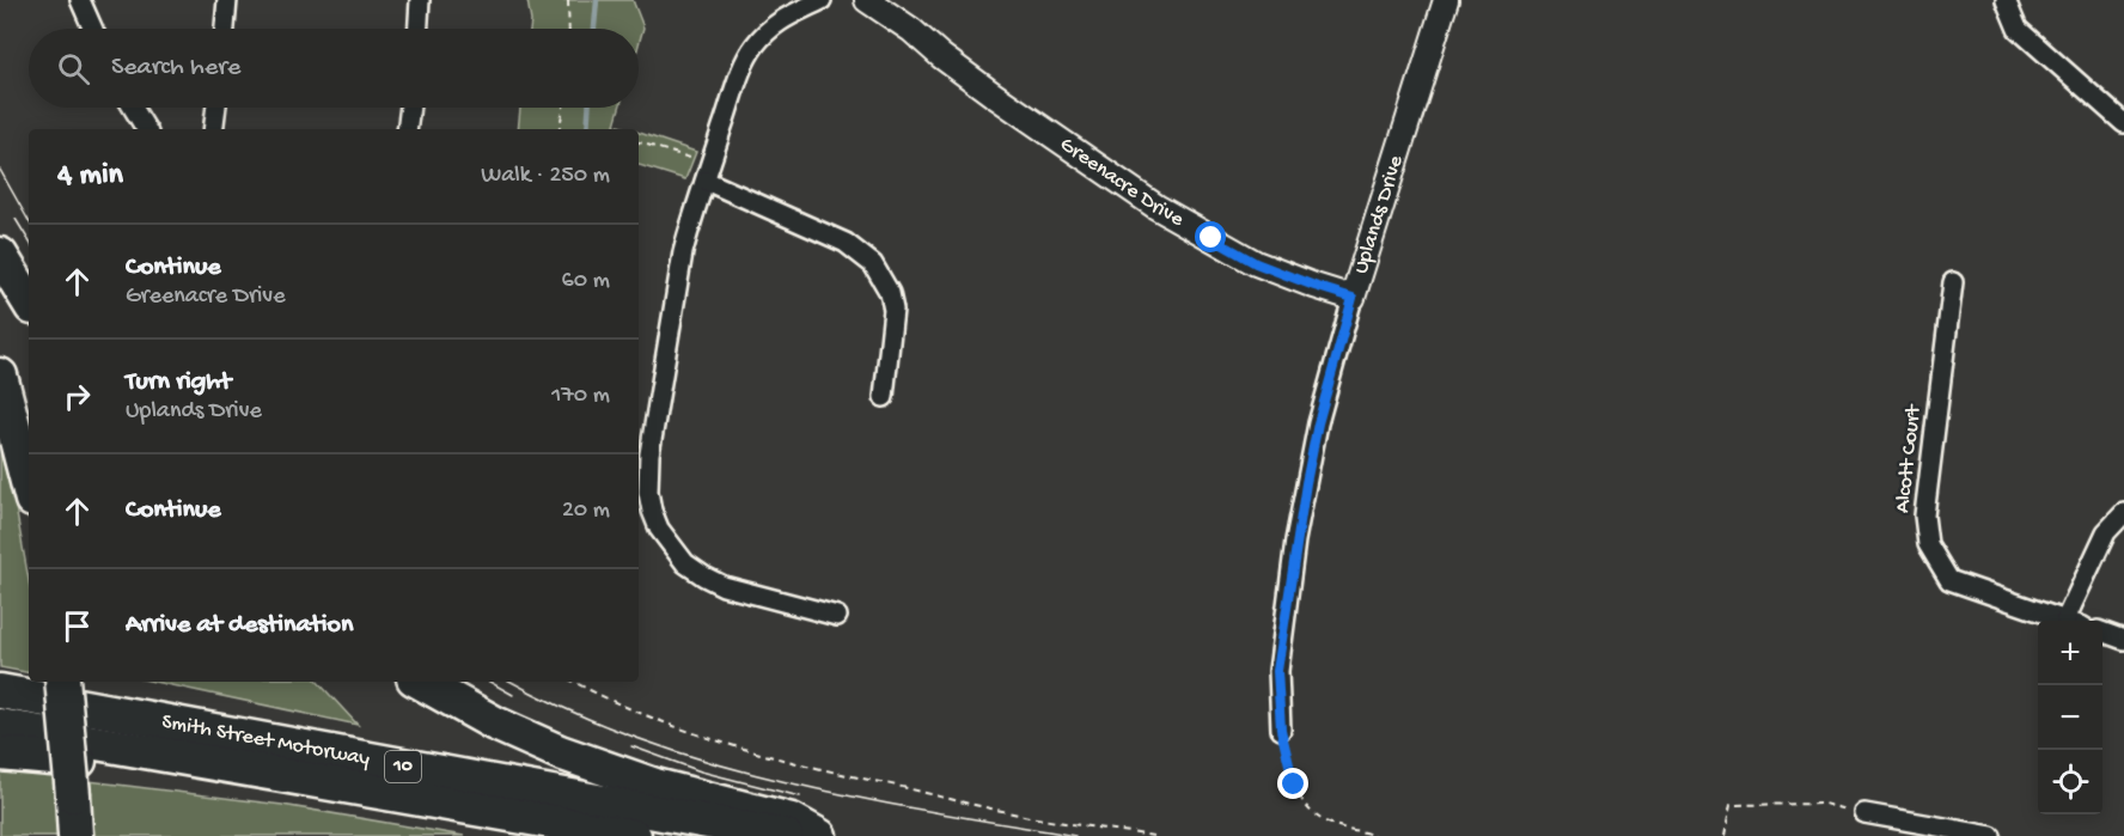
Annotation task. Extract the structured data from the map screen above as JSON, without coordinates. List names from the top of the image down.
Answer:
{
  "streets": {
    "highway": ["Smith Street Motorway", "10"],
    "street": ["Greenacre Drive", "Uplands Drive", "Alcott Court"]
  },
  "crossings": [
    ["Greenacre Drive", "Uplands Drive"]
  ],
  "page": {
    "search": "Search here",
    "heading": ["4 min", "Walk · 250 m"],
    "list": [
      ["Continue", "Greenacre Drive", "60 m"],
      ["Turn right", "Uplands Drive", "170 m"],
      ["Continue", "20 m"],
      "Arrive at destination"
    ],
    "map_buttons": ["+", "−"]
  }
}
